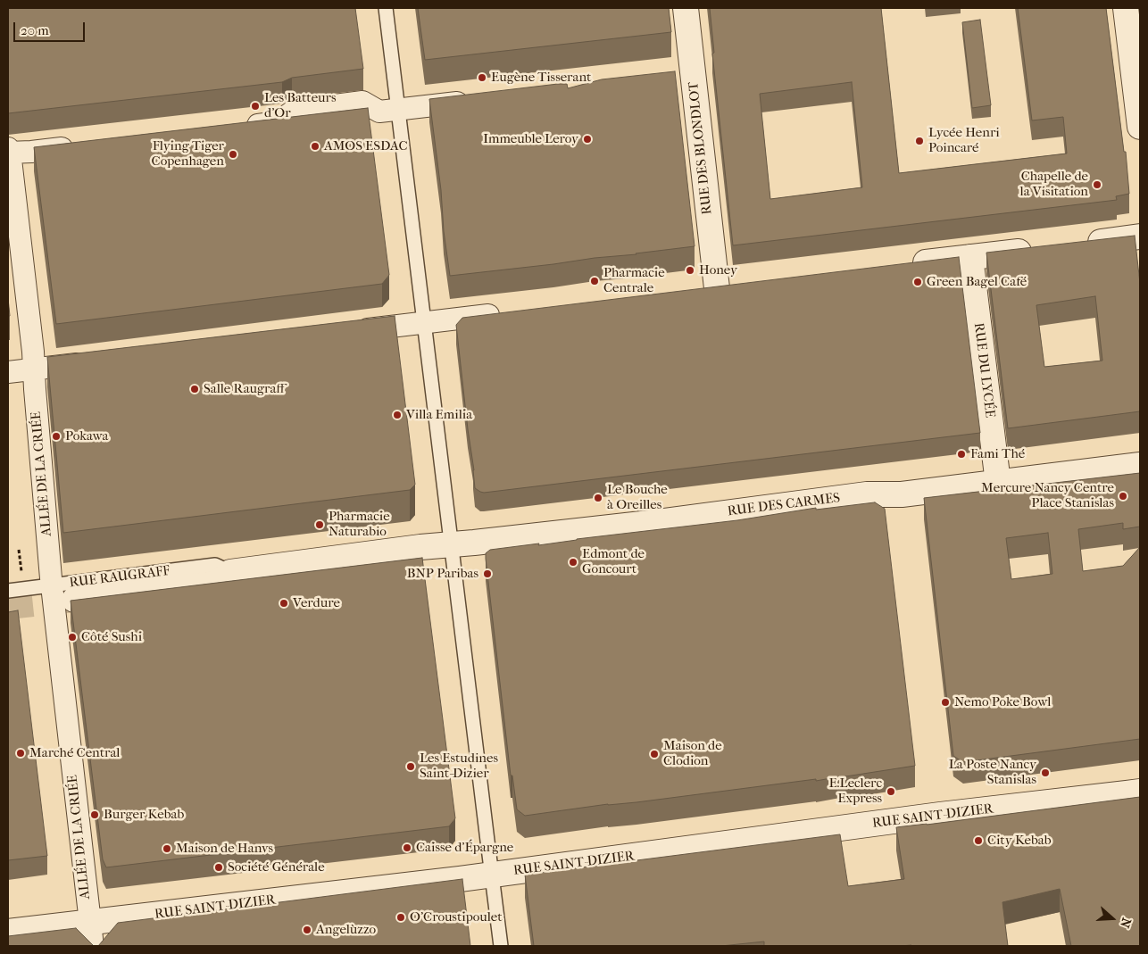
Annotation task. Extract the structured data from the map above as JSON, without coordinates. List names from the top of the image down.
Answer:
{
  "streets": {
    "street": [
      "RUE DES BLONDLOT",
      "RUE DU LYCÉE",
      "ALLÉE DE LA CRIÉE",
      "RUE DES CARMES",
      "RUE RAUGRAFF",
      "RUE SAINT-DIZIER"
    ]
  },
  "crossings": [
    ["RUE DU LYCÉE", "RUE DES CARMES"],
    ["ALLÉE DE LA CRIÉE", "RUE RAUGRAFF"],
    ["ALLÉE DE LA CRIÉE", "RUE SAINT-DIZIER"],
    ["RUE DES CARMES", "RUE RAUGRAFF"]
  ],
  "places": [
    "Eugène Tisserant",
    "Les Batteurs d'Or",
    "Immeuble Leroy",
    "Lycée Henri Poincaré",
    "AMOS ESDAC",
    "Flying Tiger Copenhagen",
    "Chapelle de la Visitation",
    "Honey",
    "Pharmacie Centrale",
    "Green Bagel Café",
    "Salle Raugraff",
    "Villa Emilia",
    "Pokawa",
    "Fami Thé",
    "Mercure Nancy Centre Place Stanislas",
    "Le Bouche à Oreilles",
    "Pharmacie Naturabio",
    "Edmont de Goncourt",
    "BNP Paribas",
    "Verdure",
    "Côté Sushi",
    "Nemo Poke Bowl",
    "Marché Central",
    "Maison de Clodion",
    "Les Estudines Saint-Dizier",
    "La Poste Nancy Stanislas",
    "E.Leclerc Express",
    "Burger Kebab",
    "City Kebab",
    "Caisse d'Épargne",
    "Maison de Hanvs",
    "Société Générale",
    "O'Croustipoulet",
    "Angelùzzo"
  ],
  "scale_bar": "20 m",
  "north": "right"
}
